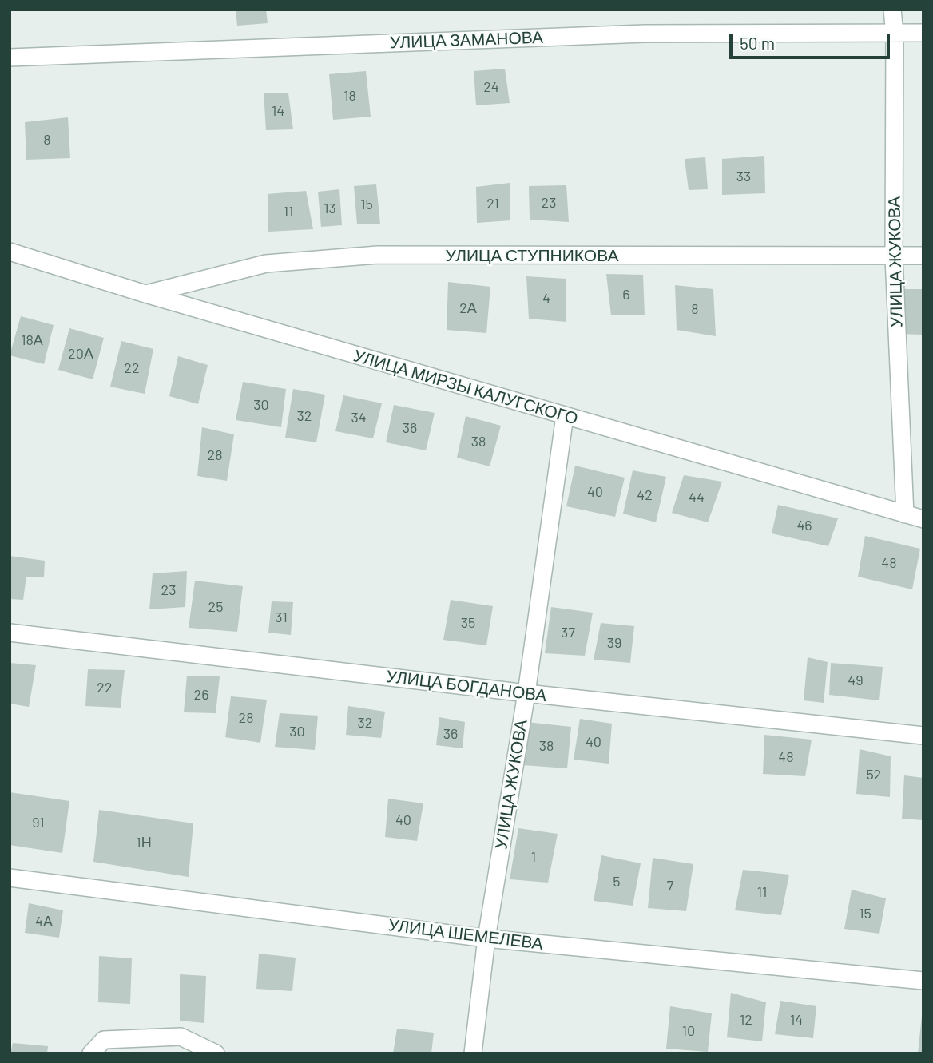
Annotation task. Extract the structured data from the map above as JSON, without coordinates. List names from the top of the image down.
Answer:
{
  "streets": {
    "street": [
      "УЛИЦА ЗАМАНОВА",
      "УЛИЦА СТУПНИКОВА",
      "УЛИЦА ЖУКОВА",
      "УЛИЦА МИРЗЫ КАЛУГСКОГО",
      "УЛИЦА БОГДАНОВА",
      "УЛИЦА ШЕМЕЛЕВА"
    ]
  },
  "crossings": [
    ["УЛИЦА ЗАМАНОВА", "УЛИЦА ЖУКОВА"],
    ["УЛИЦА СТУПНИКОВА", "УЛИЦА ЖУКОВА"],
    ["УЛИЦА СТУПНИКОВА", "УЛИЦА МИРЗЫ КАЛУГСКОГО"],
    ["УЛИЦА ЖУКОВА", "УЛИЦА МИРЗЫ КАЛУГСКОГО"],
    ["УЛИЦА ЖУКОВА", "УЛИЦА БОГДАНОВА"],
    ["УЛИЦА ЖУКОВА", "УЛИЦА ШЕМЕЛЕВА"]
  ],
  "house_numbers": [
    "24",
    "18",
    "14",
    "8",
    "33",
    "23",
    "21",
    "15",
    "13",
    "11",
    "6",
    "4",
    "2А",
    "8",
    "18А",
    "20А",
    "22",
    "30",
    "32",
    "34",
    "36",
    "38",
    "28",
    "40",
    "42",
    "44",
    "46",
    "48",
    "23",
    "25",
    "31",
    "35",
    "37",
    "39",
    "49",
    "22",
    "26",
    "28",
    "32",
    "30",
    "36",
    "40",
    "38",
    "48",
    "52",
    "40",
    "91",
    "1Н",
    "1",
    "5",
    "7",
    "11",
    "15",
    "4А",
    "12",
    "14",
    "10"
  ],
  "scale_bar": "50 m"
}
